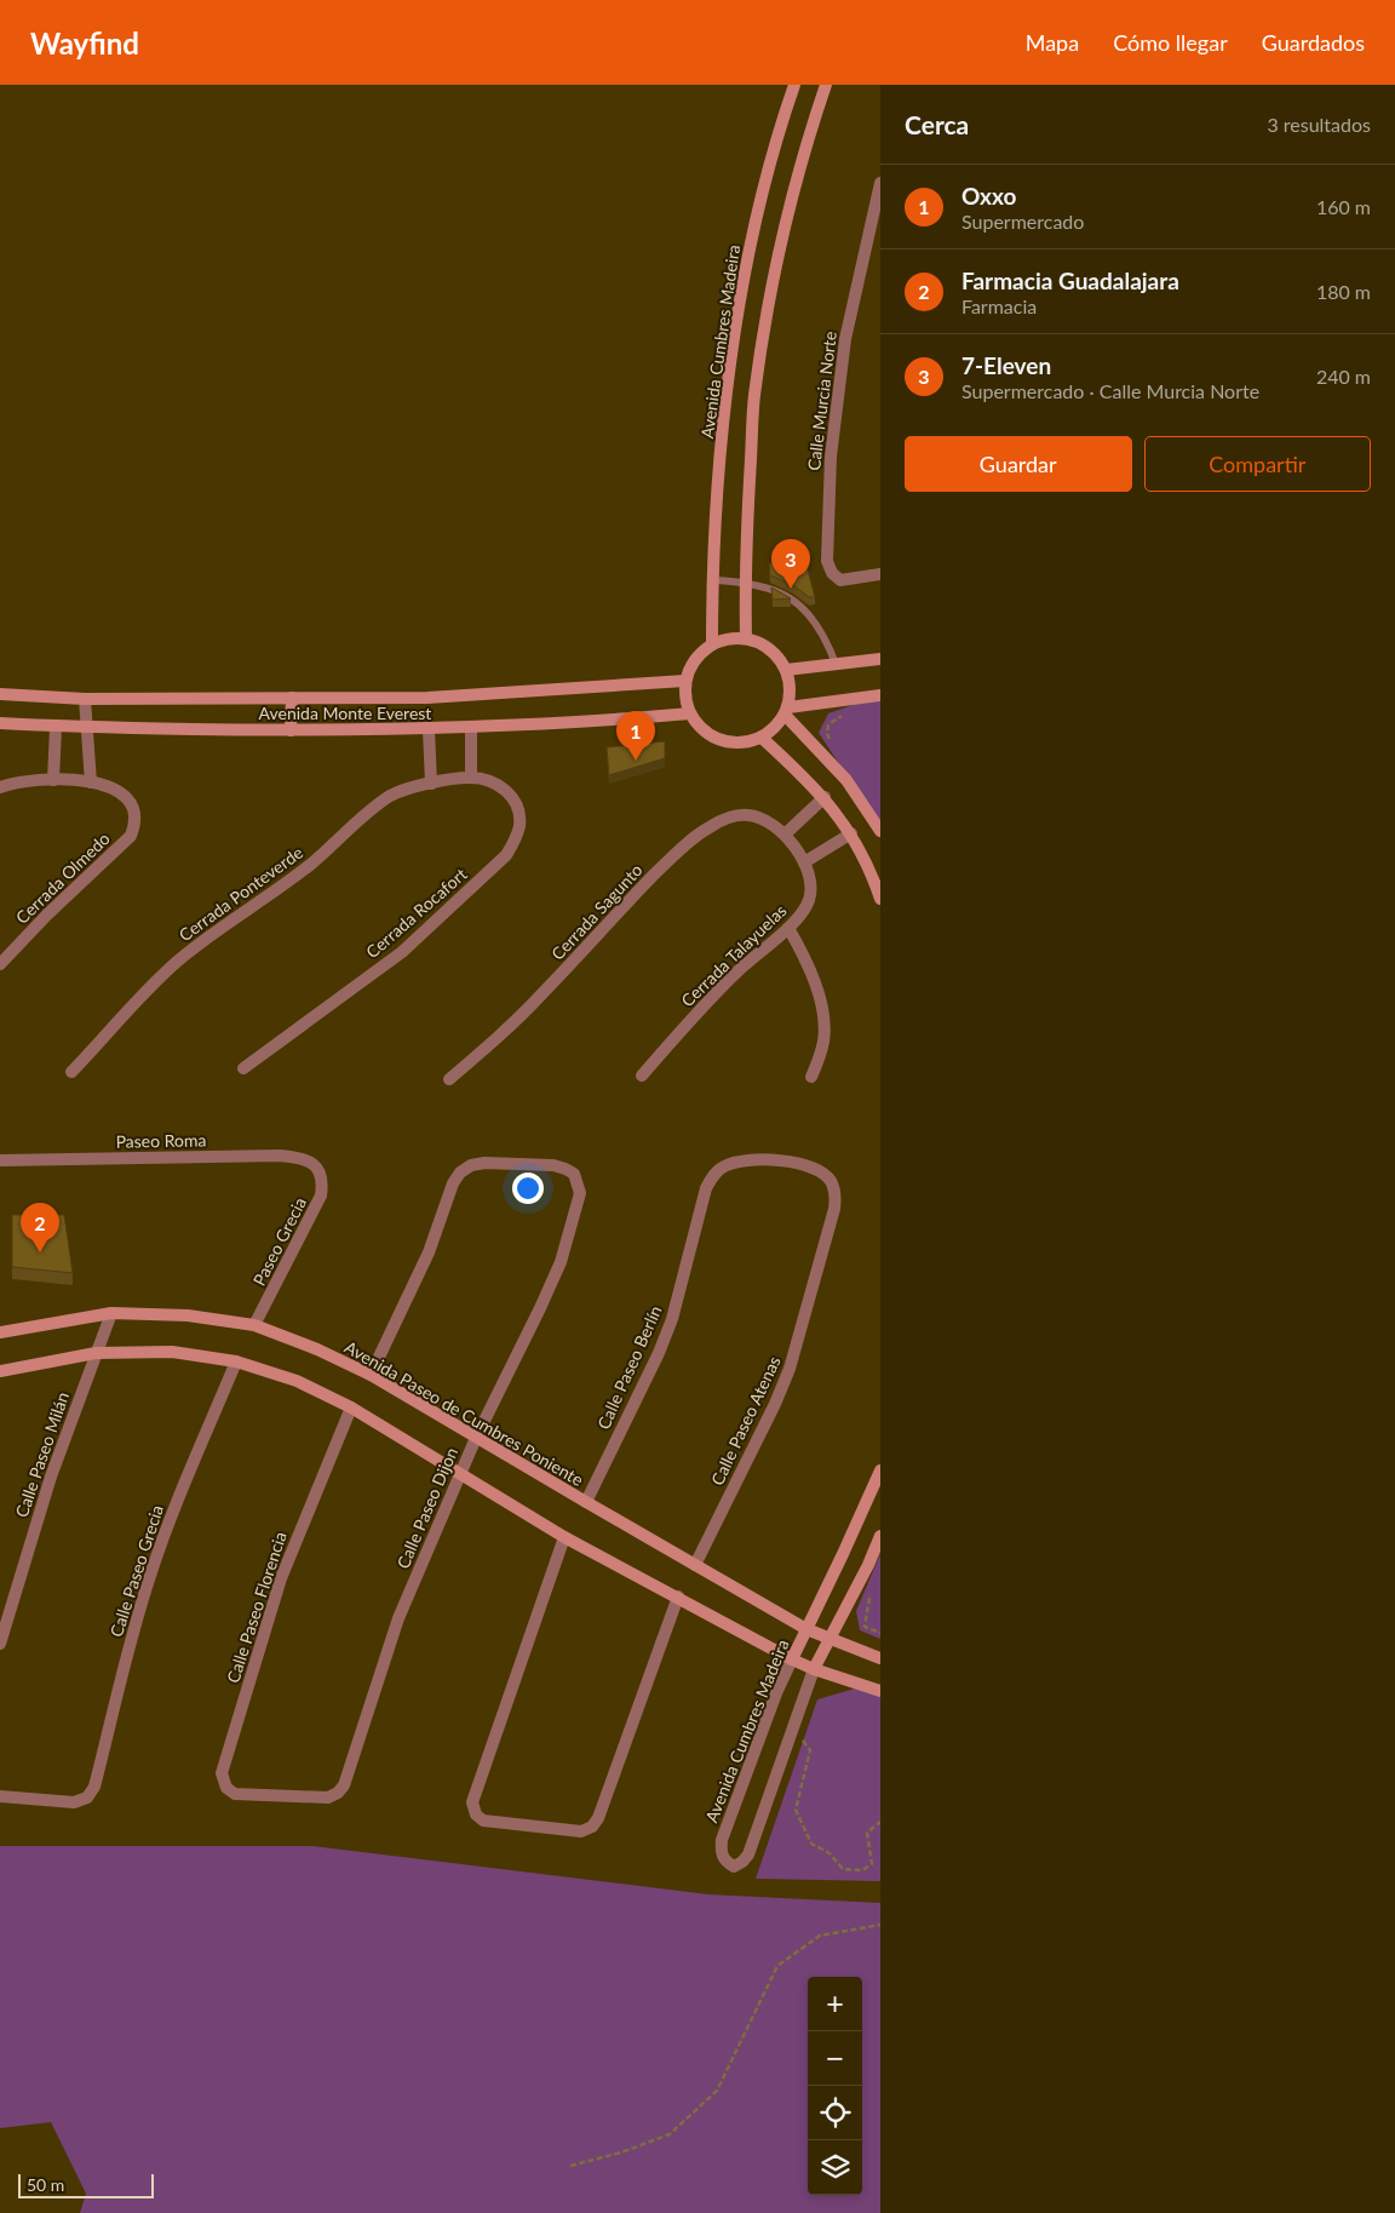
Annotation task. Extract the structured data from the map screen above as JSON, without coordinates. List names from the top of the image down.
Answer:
{
  "streets": {
    "street": [
      "Avenida Cumbres Madeira",
      "Calle Murcia Norte",
      "Avenida Monte Everest",
      "Cerrada Olmedo",
      "Cerrada Ponteverde",
      "Cerrada Sagunto",
      "Cerrada Rocafort",
      "Cerrada Talayuelas",
      "Paseo Roma",
      "Paseo Grecia",
      "Calle Paseo Berlín",
      "Avenida Paseo de Cumbres Poniente",
      "Calle Paseo Atenas",
      "Calle Paseo Milán",
      "Calle Paseo Dijon",
      "Calle Paseo Grecia",
      "Calle Paseo Florencia"
    ]
  },
  "crossings": [
    ["Avenida Cumbres Madeira", "Avenida Monte Everest"],
    ["Avenida Cumbres Madeira", "Avenida Paseo de Cumbres Poniente"],
    ["Cerrada Ponteverde", "Cerrada Rocafort"],
    ["Cerrada Sagunto", "Cerrada Talayuelas"],
    ["Paseo Roma", "Paseo Grecia"],
    ["Paseo Grecia", "Avenida Paseo de Cumbres Poniente"],
    ["Calle Paseo Berlín", "Avenida Paseo de Cumbres Poniente"],
    ["Calle Paseo Berlín", "Calle Paseo Atenas"],
    ["Avenida Paseo de Cumbres Poniente", "Calle Paseo Atenas"],
    ["Avenida Paseo de Cumbres Poniente", "Calle Paseo Milán"],
    ["Avenida Paseo de Cumbres Poniente", "Calle Paseo Dijon"],
    ["Calle Paseo Dijon", "Calle Paseo Florencia"]
  ],
  "scale_bar": "50 m",
  "page": {
    "header": "Wayfind",
    "nav": ["Mapa", "Cómo llegar", "Guardados"],
    "heading": ["Cerca", "3 resultados"],
    "list": [
      {
        "mark": "1",
        "name": "Oxxo",
        "note": "Supermercado",
        "value": "160 m"
      },
      {
        "mark": "2",
        "name": "Farmacia Guadalajara",
        "note": "Farmacia",
        "value": "180 m"
      },
      {
        "mark": "3",
        "name": "7-Eleven",
        "note": "Supermercado · Calle Murcia Norte",
        "value": "240 m"
      }
    ],
    "buttons": ["Guardar", "Compartir"],
    "pins": ["3", "1", "2"],
    "map_buttons": ["+", "−"],
    "scale": "50 m"
  }
}
